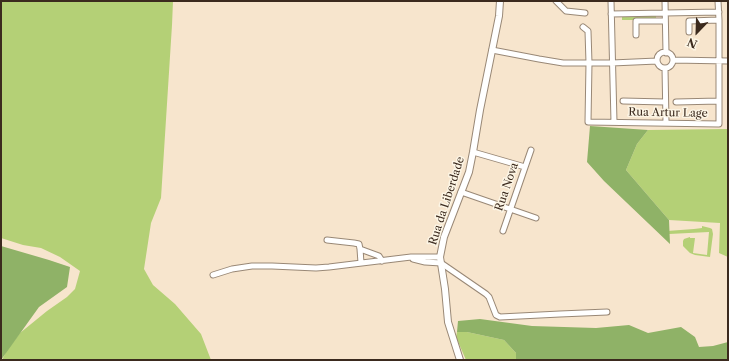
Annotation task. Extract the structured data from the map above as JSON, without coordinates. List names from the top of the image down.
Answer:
{
  "streets": {
    "street": ["Rua Artur Lage", "Rua Nova", "Rua da Liberdade"]
  },
  "north": "bottom left"
}
